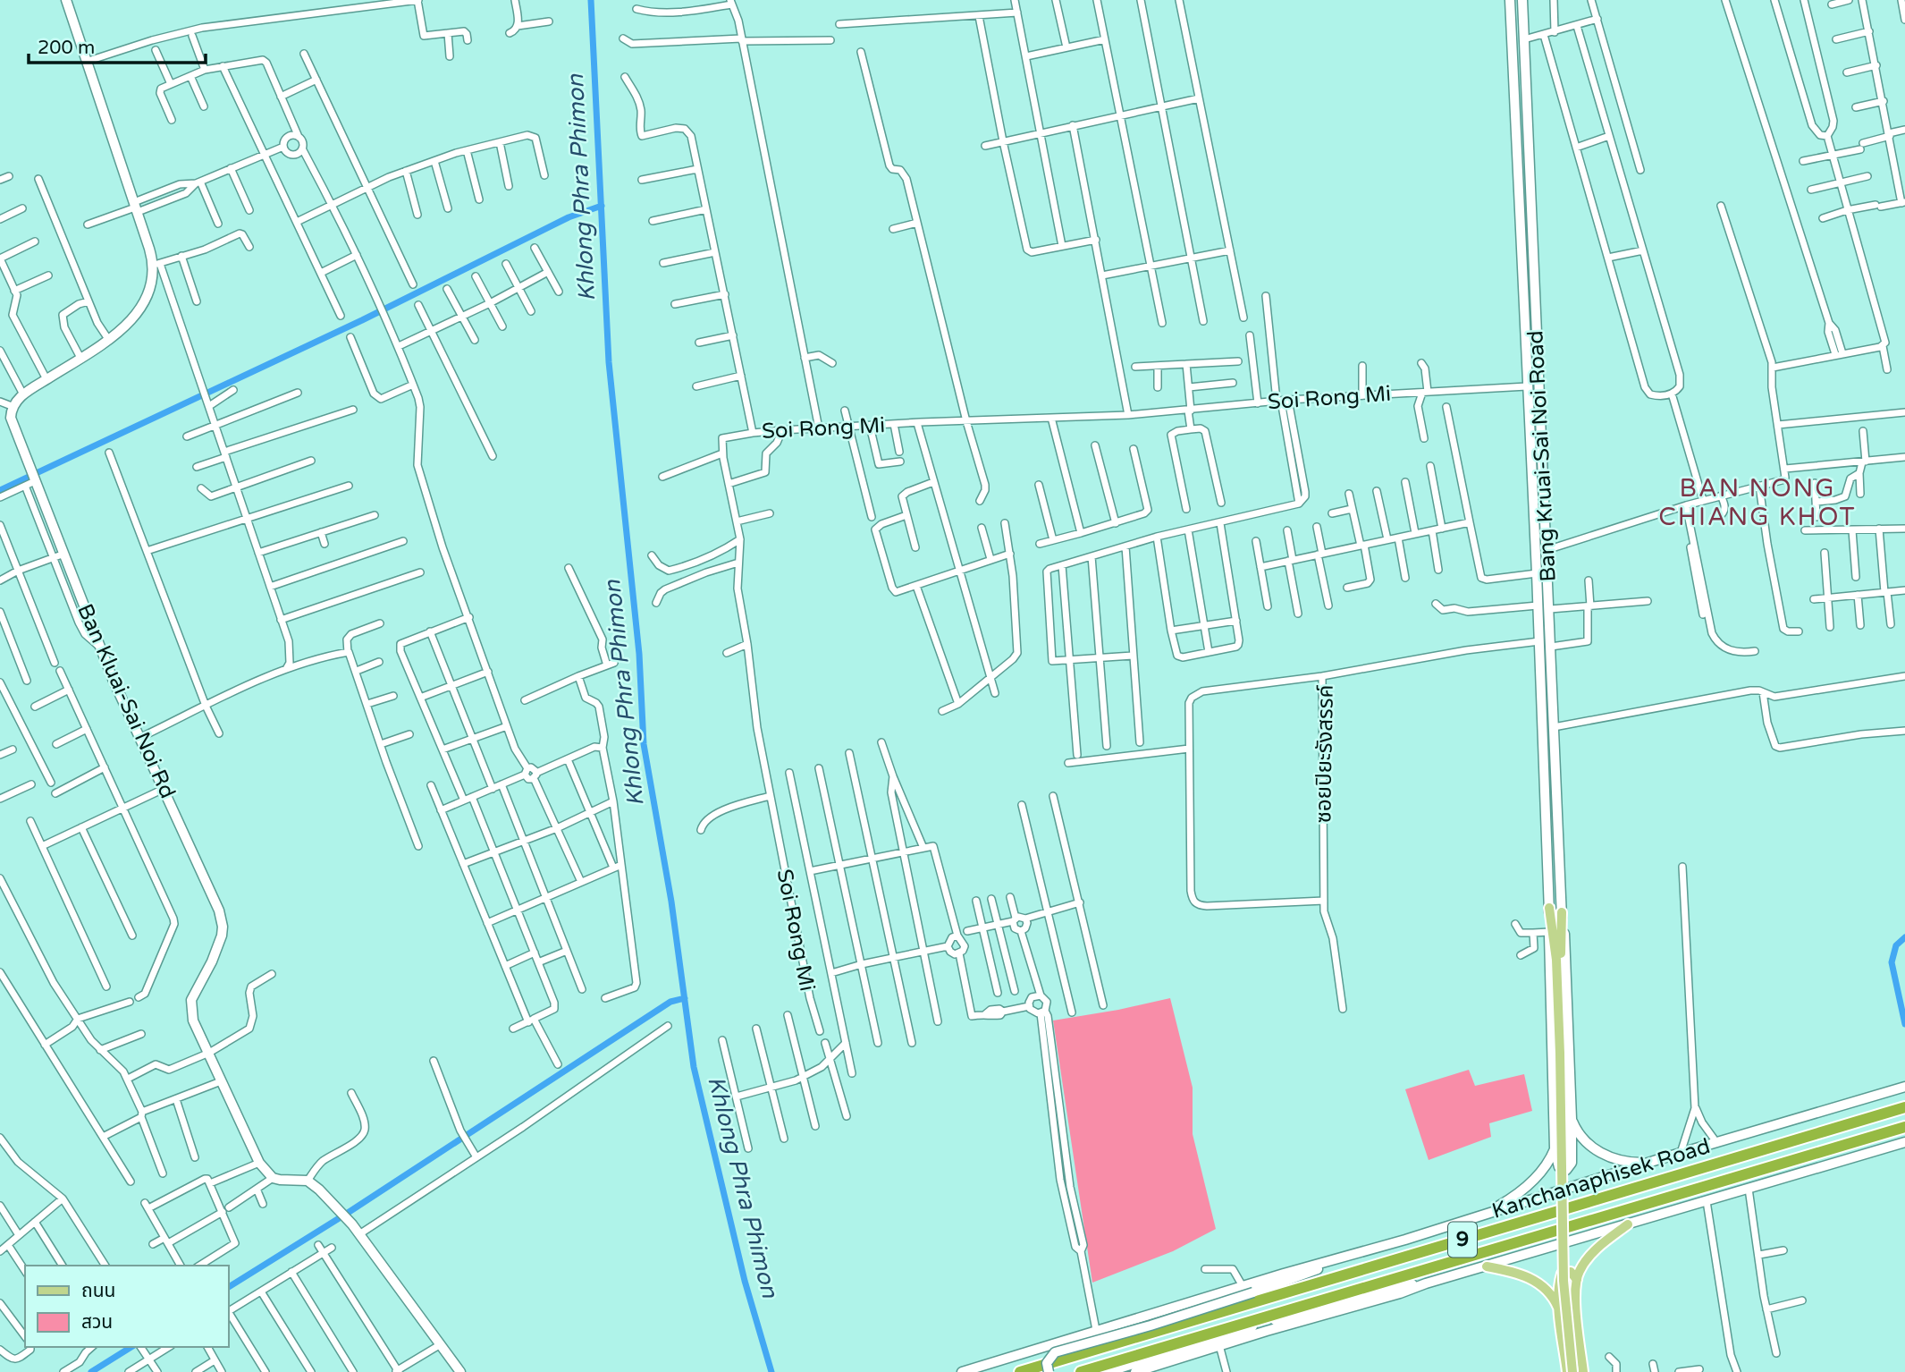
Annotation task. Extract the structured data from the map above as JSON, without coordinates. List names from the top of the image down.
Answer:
{
  "streets": {
    "highway": ["Kanchanaphisek Road", "9"],
    "main road": ["Bang Kruai-Sai Noi Road", "Ban Kluai-Sai Noi Rd"],
    "street": ["Soi Rong Mi", "ซอยปิยะรังสรรค์"]
  },
  "crossings": [
    ["Soi Rong Mi", "Bang Kruai-Sai Noi Road"],
    ["Bang Kruai-Sai Noi Road", "ซอยปิยะรังสรรค์"]
  ],
  "districts": ["BAN NONG CHIANG KHOT"],
  "water": ["Khlong Phra Phimon"],
  "legend": ["ถนน", "สวน"],
  "scale_bar": "200 m"
}
